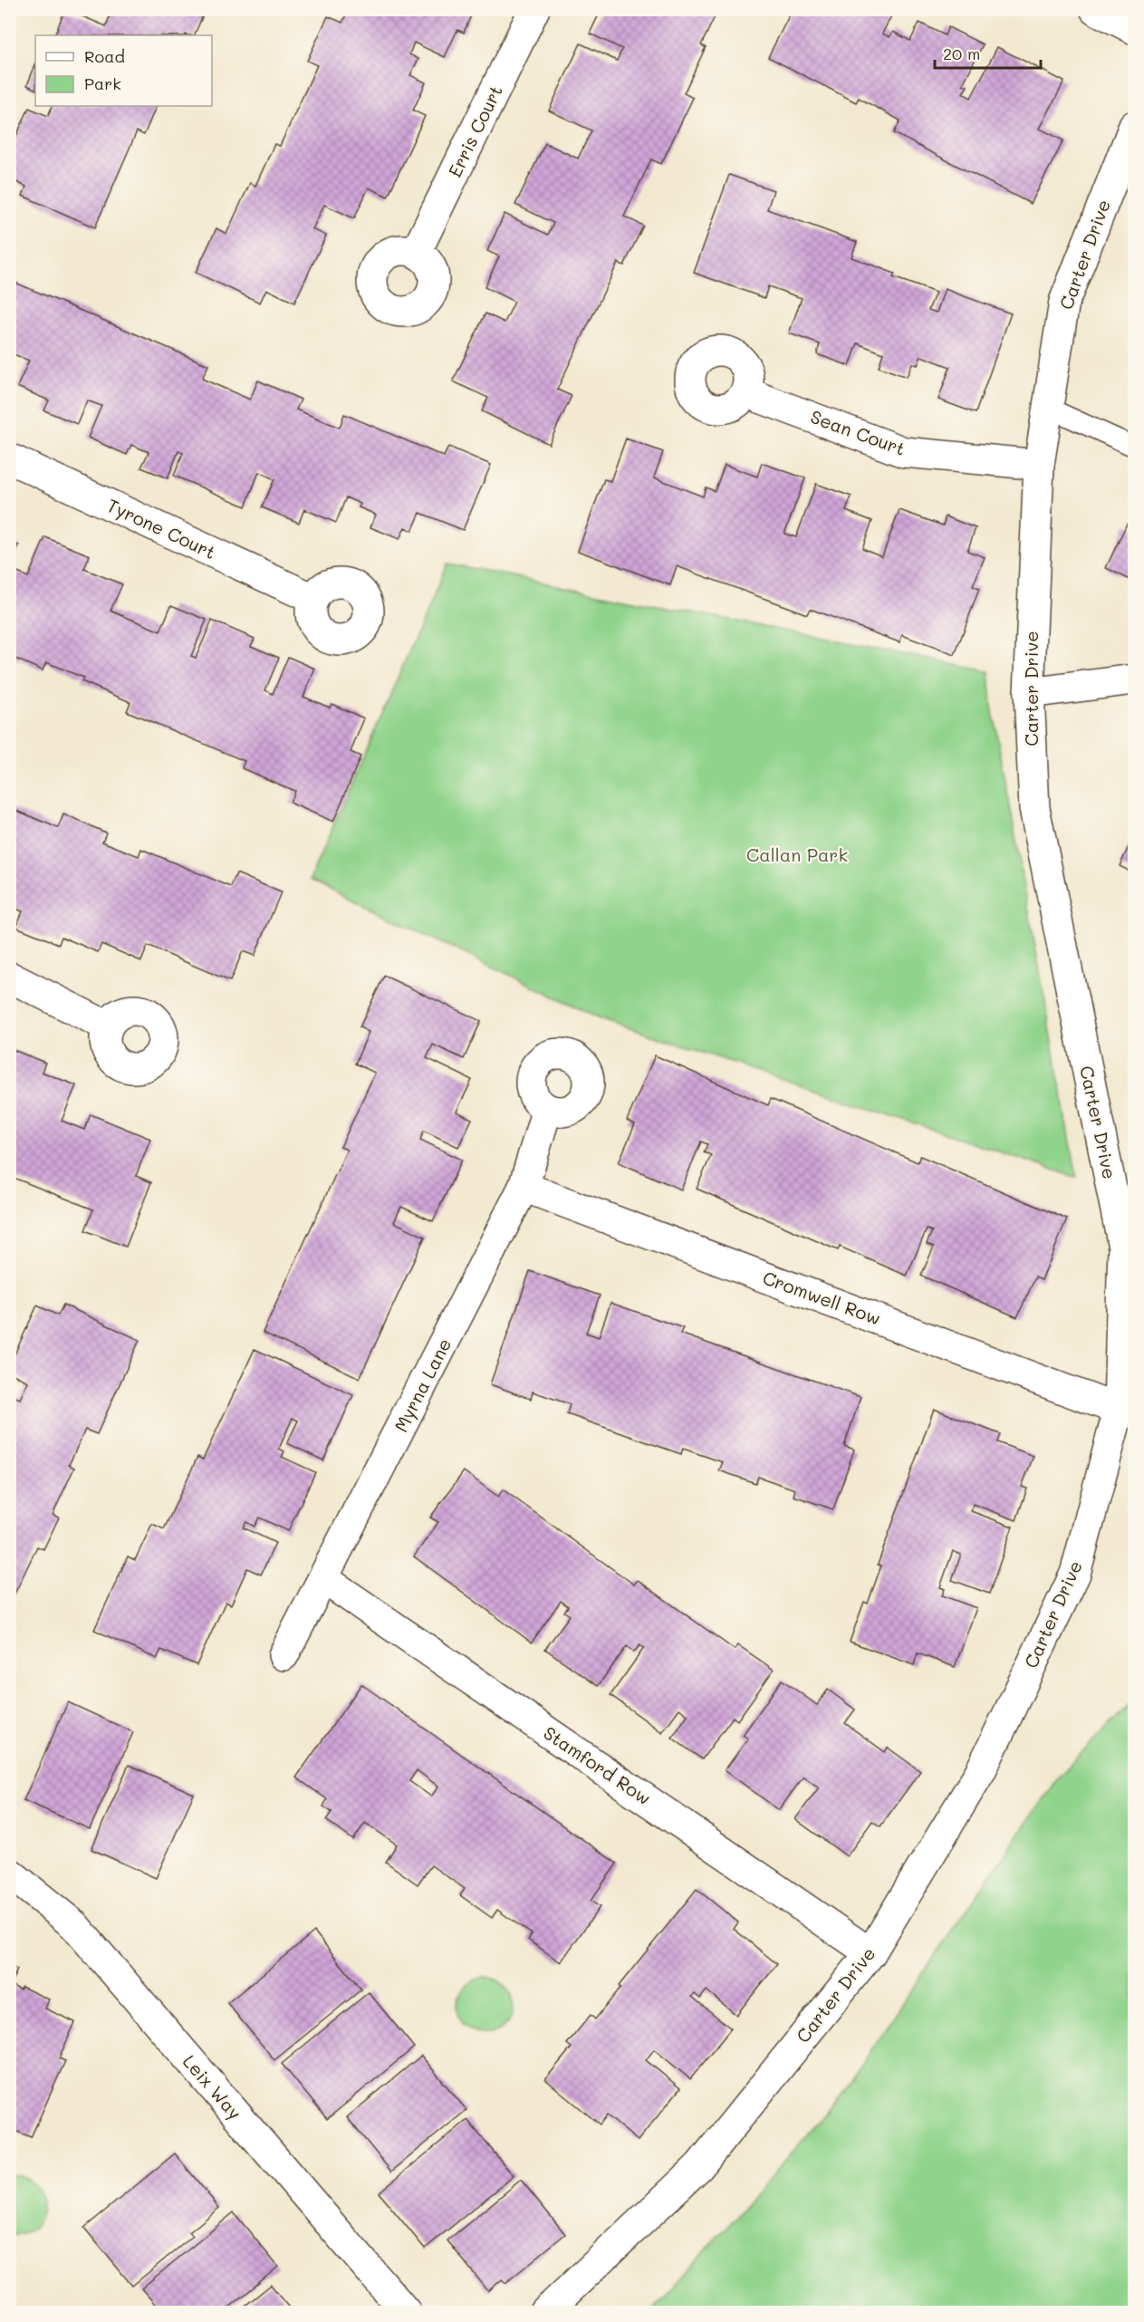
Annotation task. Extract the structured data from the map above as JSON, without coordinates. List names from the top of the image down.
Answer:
{
  "streets": {
    "street": [
      "Erris Court",
      "Carter Drive",
      "Sean Court",
      "Tyrone Court",
      "Cromwell Row",
      "Myrna Lane",
      "Stamford Row",
      "Leix Way"
    ]
  },
  "crossings": [
    ["Carter Drive", "Sean Court"],
    ["Carter Drive", "Cromwell Row"],
    ["Carter Drive", "Stamford Row"],
    ["Cromwell Row", "Myrna Lane"],
    ["Myrna Lane", "Stamford Row"]
  ],
  "parks": ["Callan Park"],
  "legend": ["Road", "Park"],
  "scale_bar": "20 m"
}
